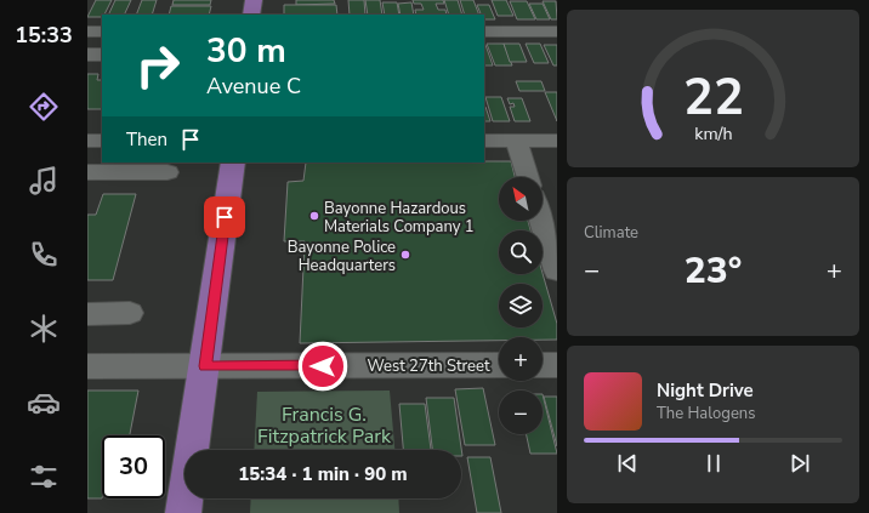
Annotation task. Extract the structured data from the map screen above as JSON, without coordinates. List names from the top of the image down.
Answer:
{
  "streets": {
    "street": ["West 27th Street"]
  },
  "parks": ["Francis G. Fitzpatrick Park"],
  "places": ["Bayonne Hazardous Materials Company 1", "Bayonne Police Headquarters"],
  "north": "top left",
  "page": {
    "tabs": "15:33",
    "turn": ["30 m", "Avenue C"],
    "then": "Then",
    "map_buttons": ["+", "−"],
    "tile": "Climate",
    "heat": ["−", "23°", "+"],
    "song": ["Night Drive", "The Halogens"],
    "limit": "30",
    "trip": "15:34 · 1 min · 90 m",
    "gauge": ["22", "km/h"]
  }
}
